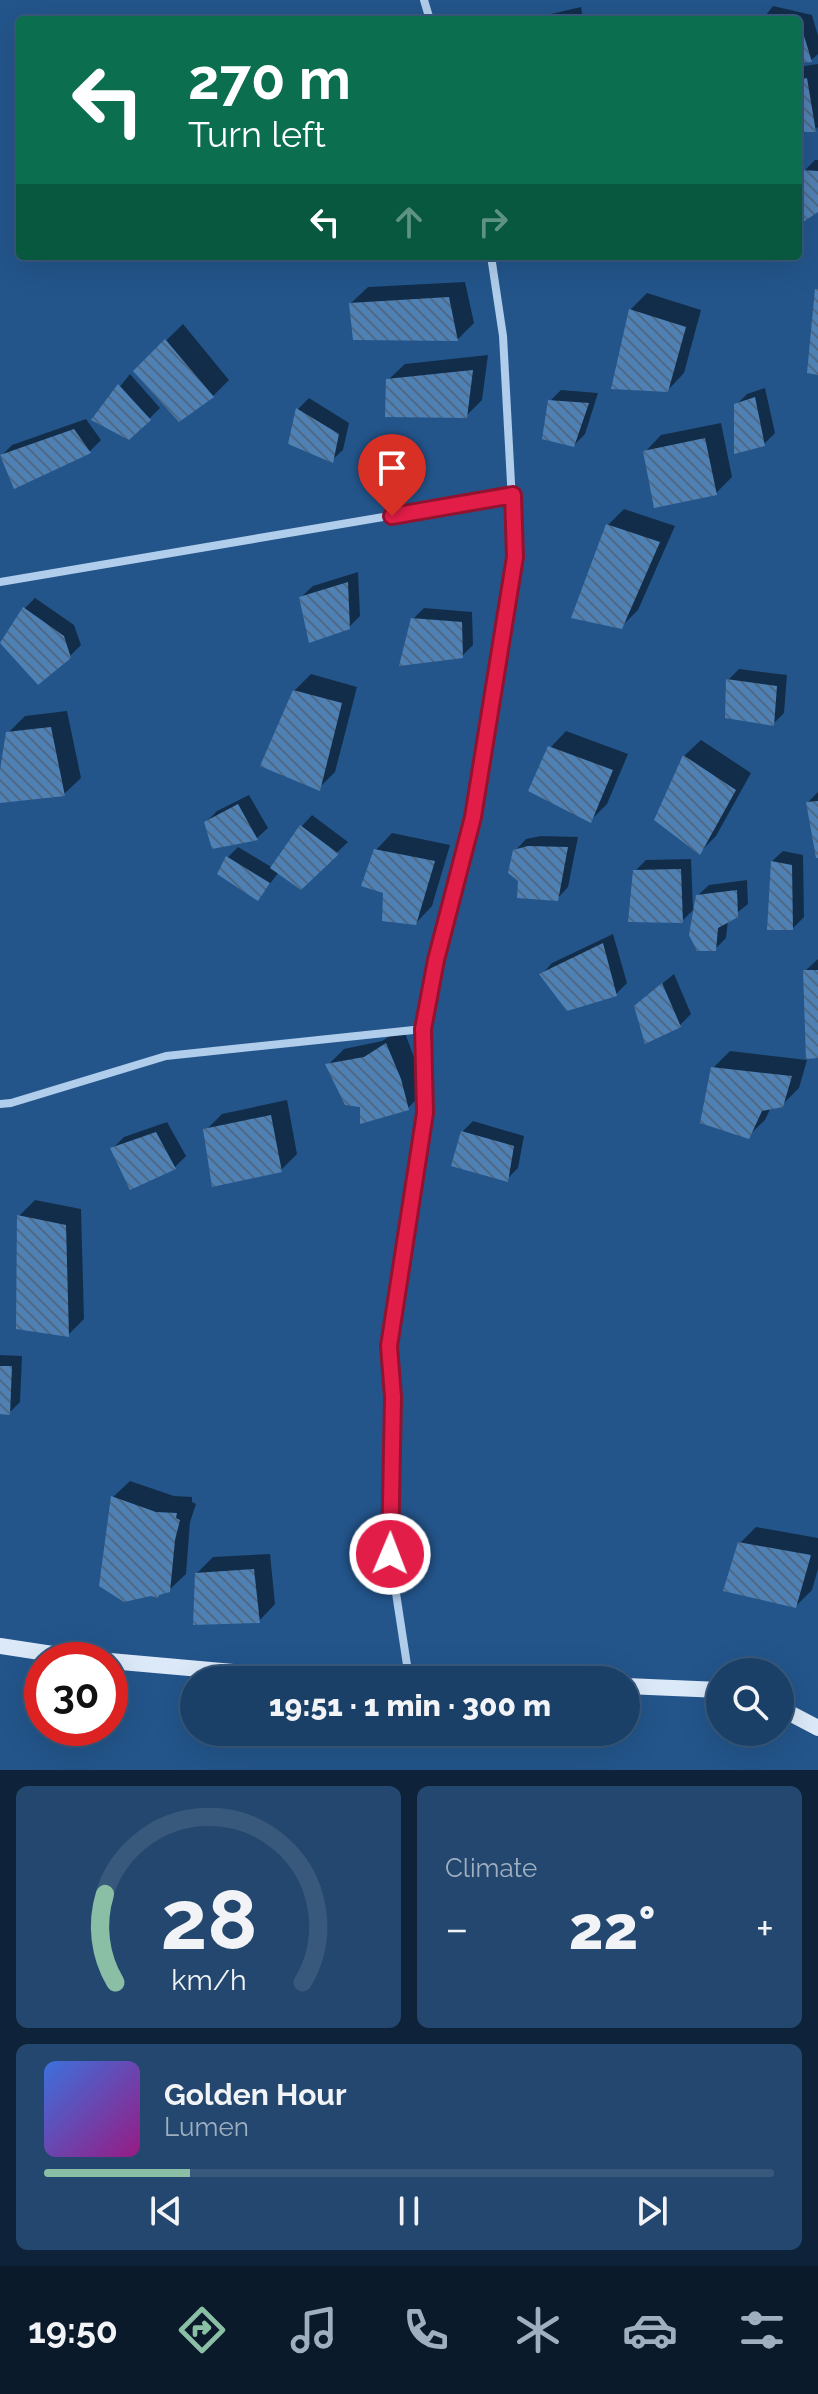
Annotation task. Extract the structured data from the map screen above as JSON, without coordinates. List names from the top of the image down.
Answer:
{
  "page": {
    "turn": ["270 m", "Turn left"],
    "limit": "30",
    "trip": "19:51 · 1 min · 300 m",
    "tile": "Climate",
    "heat": ["−", "22°", "+"],
    "song": ["Golden Hour", "Lumen"],
    "tabs": "19:50",
    "gauge": ["28", "km/h"]
  }
}
